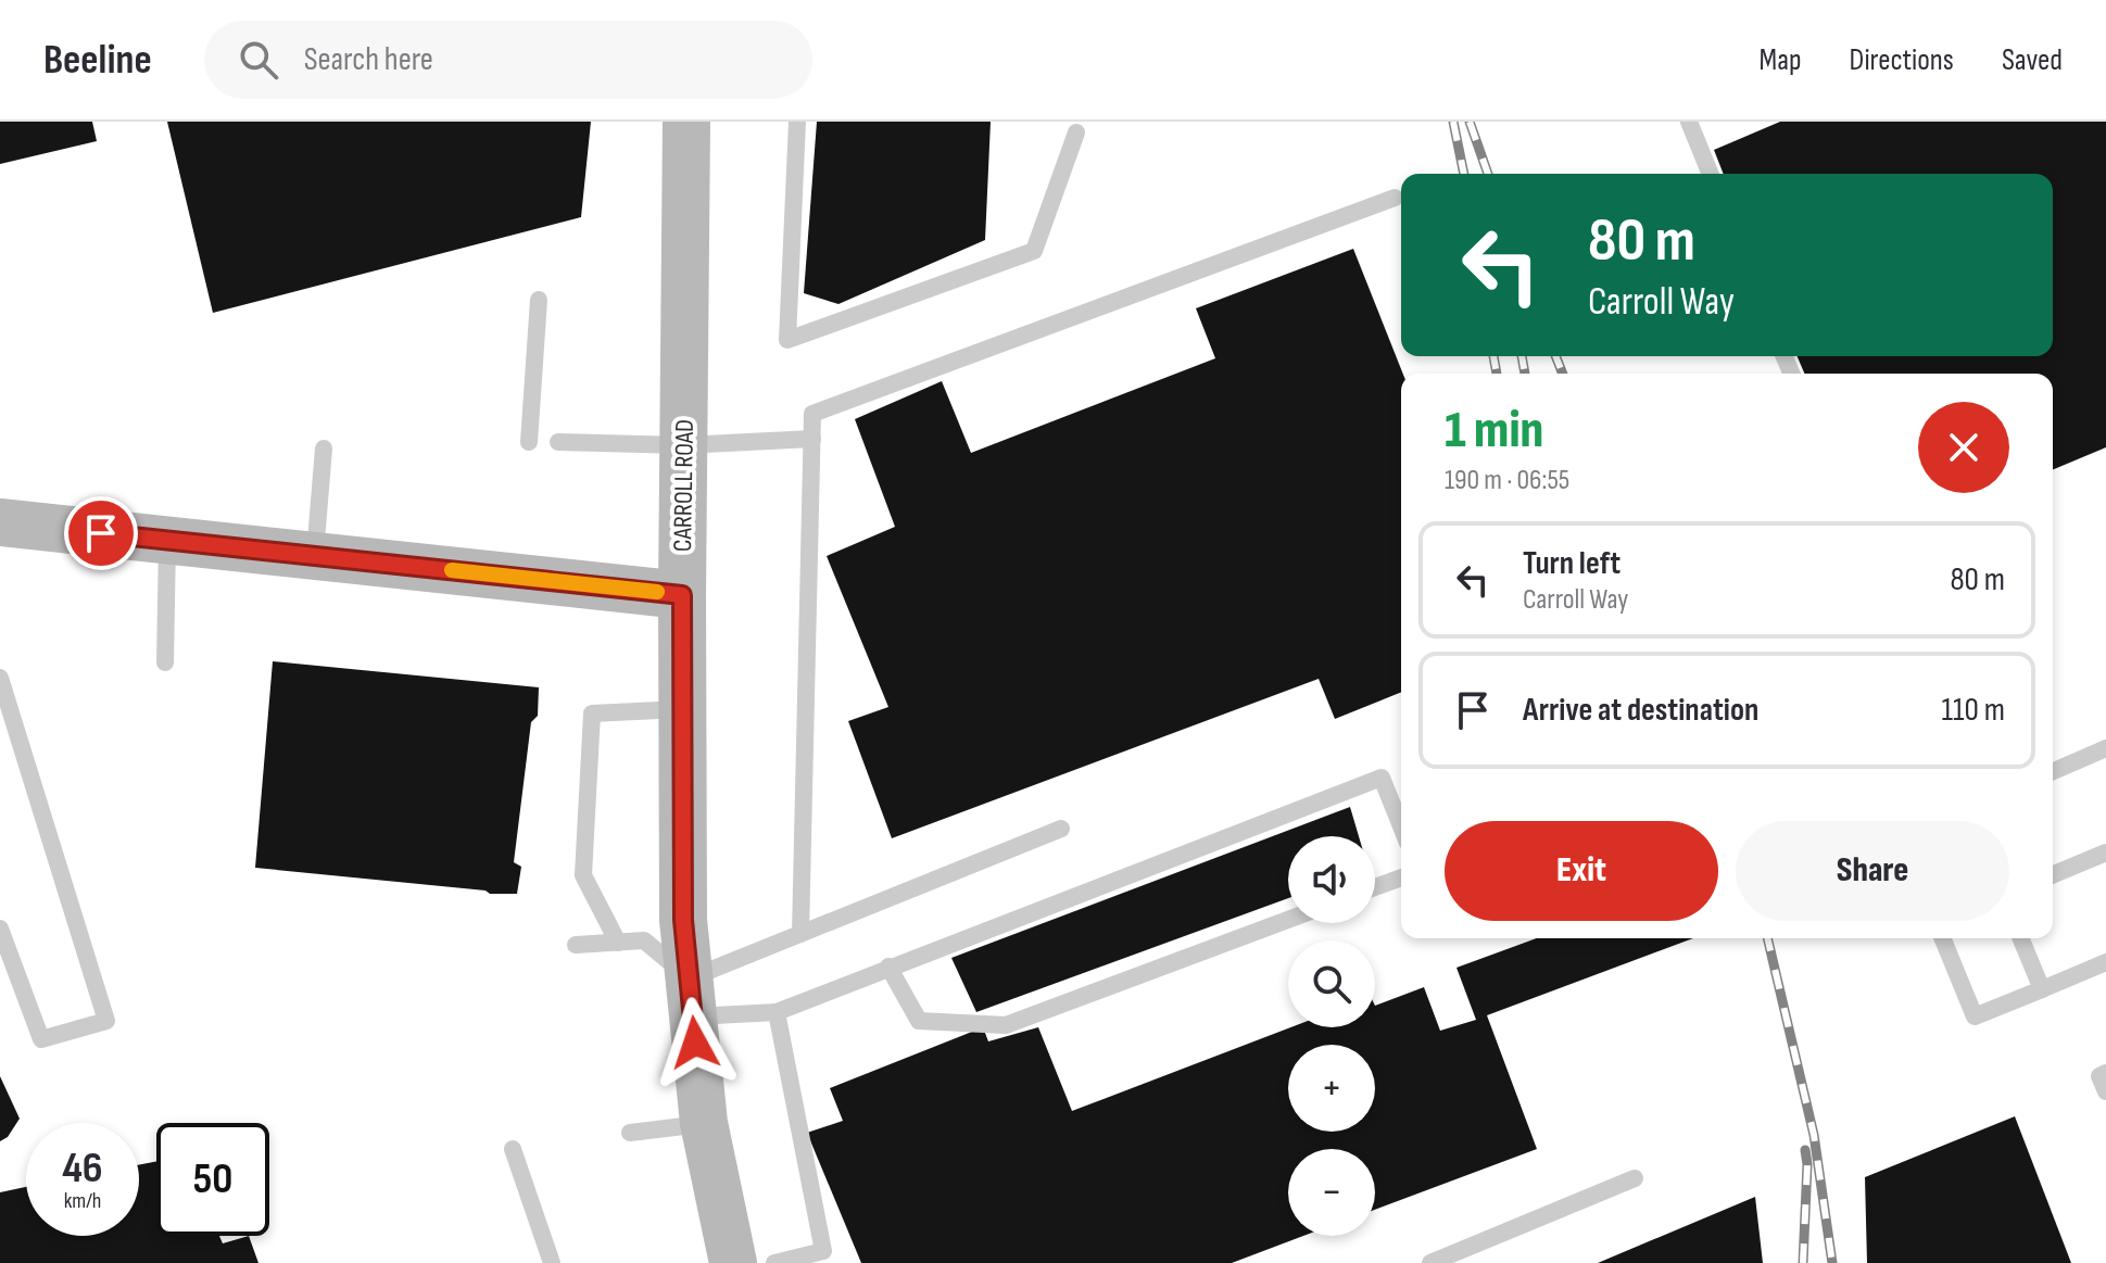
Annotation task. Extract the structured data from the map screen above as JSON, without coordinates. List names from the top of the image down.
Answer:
{
  "streets": {
    "main road": ["CARROLL ROAD"]
  },
  "page": {
    "header": "Beeline",
    "search": "Search here",
    "nav": ["Map", "Directions", "Saved"],
    "turn": ["80 m", "Carroll Way"],
    "heading": ["1 min", "190 m · 06:55"],
    "list": [
      {
        "name": "Turn left",
        "note": "Carroll Way",
        "value": "80 m"
      },
      {
        "name": "Arrive at destination",
        "value": "110 m"
      }
    ],
    "buttons": ["Exit", "Share"],
    "map_buttons": ["+", "−"],
    "speed": "46 km/h",
    "limit": "50"
  }
}
